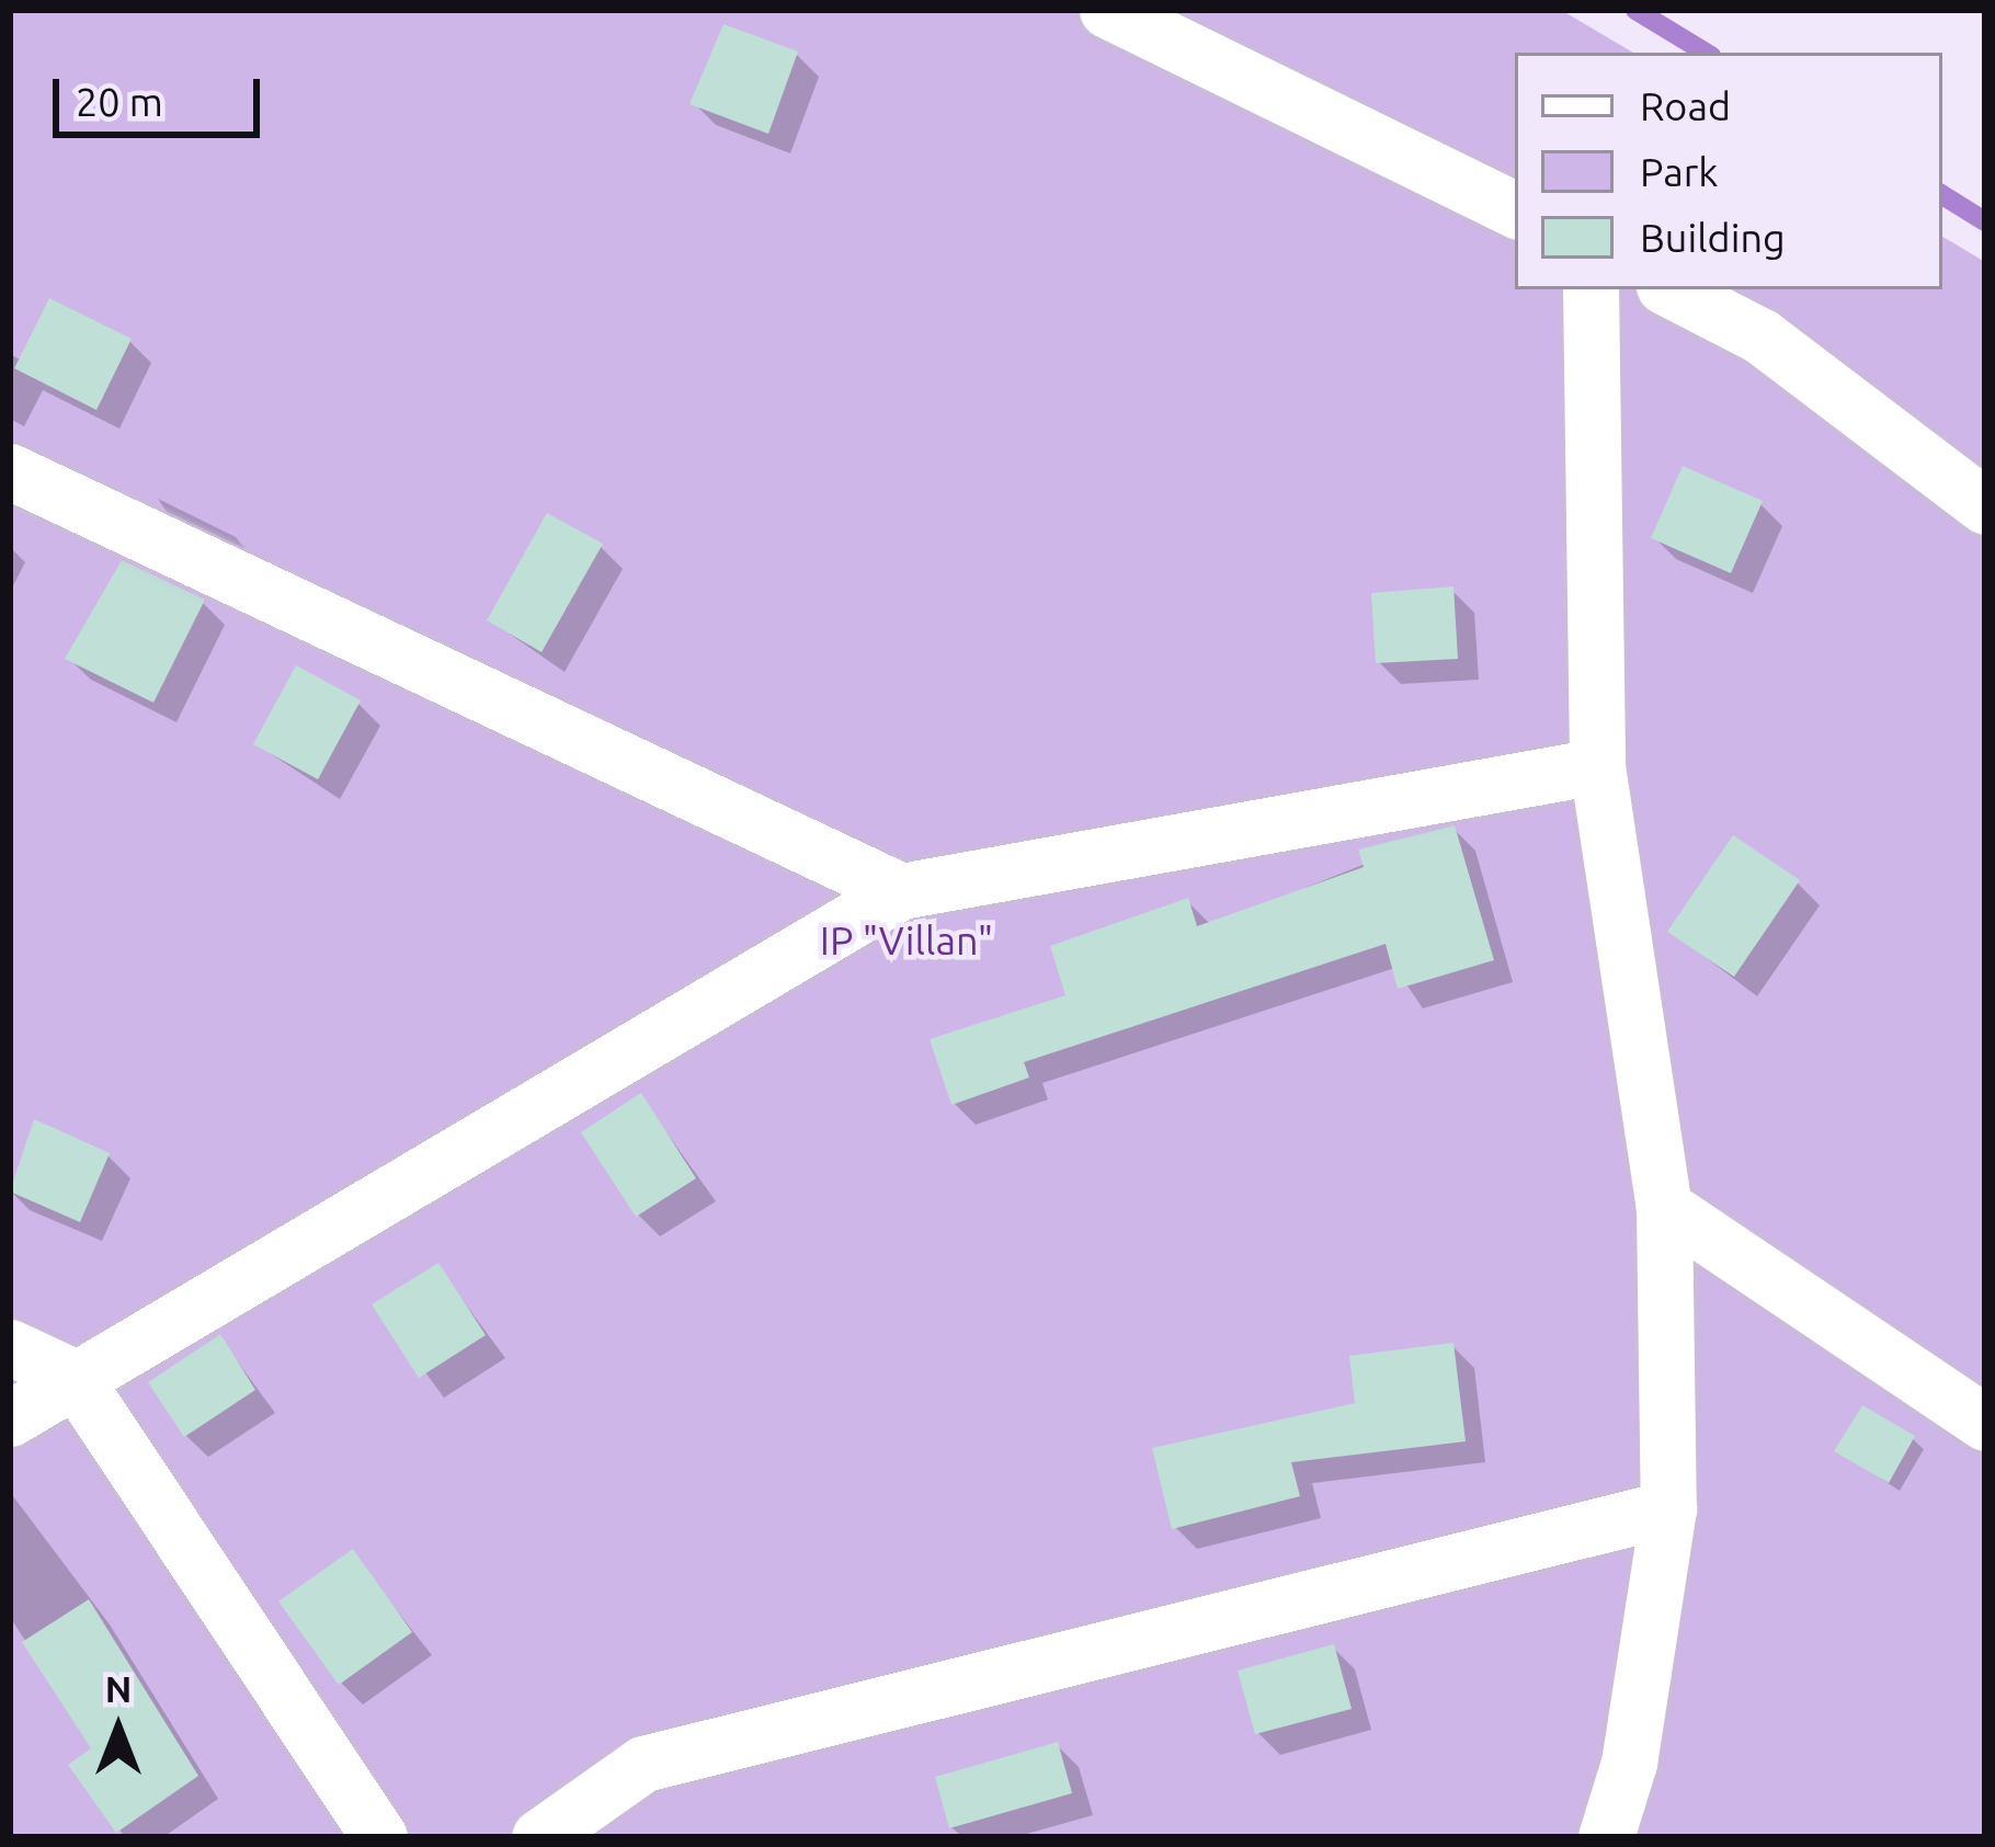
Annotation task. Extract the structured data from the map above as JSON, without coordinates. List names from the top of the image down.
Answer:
{
  "parks": ["IP \"Villan\""],
  "legend": ["Road", "Park", "Building"],
  "scale_bar": "20 m",
  "north": "top"
}
